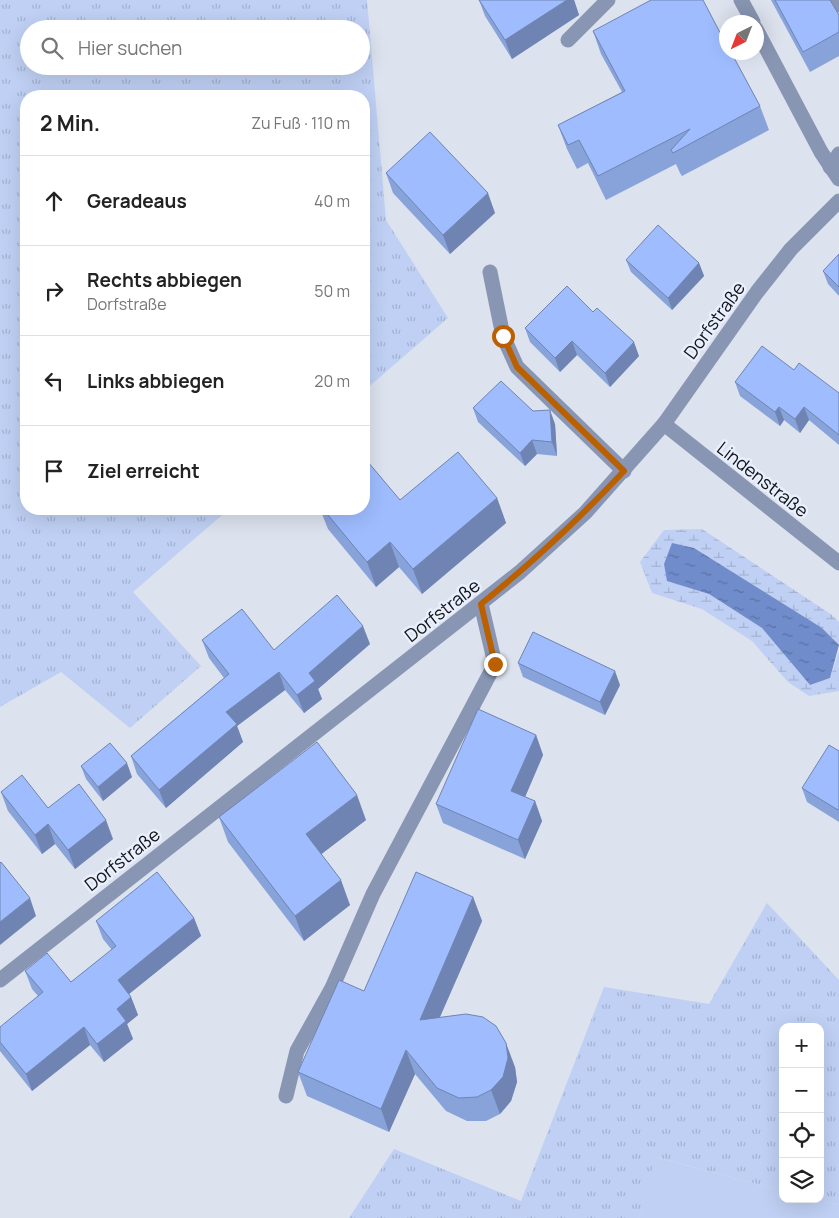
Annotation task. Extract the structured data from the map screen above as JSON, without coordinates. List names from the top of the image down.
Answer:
{
  "streets": {
    "street": ["Dorfstraße", "Lindenstraße"]
  },
  "crossings": [
    ["Dorfstraße", "Lindenstraße"]
  ],
  "north": "bottom left",
  "page": {
    "search": "Hier suchen",
    "heading": ["2 Min.", "Zu Fuß · 110 m"],
    "list": [
      ["Geradeaus", "40 m"],
      ["Rechts abbiegen", "Dorfstraße", "50 m"],
      ["Links abbiegen", "20 m"],
      "Ziel erreicht"
    ],
    "map_buttons": ["+", "−"]
  }
}
